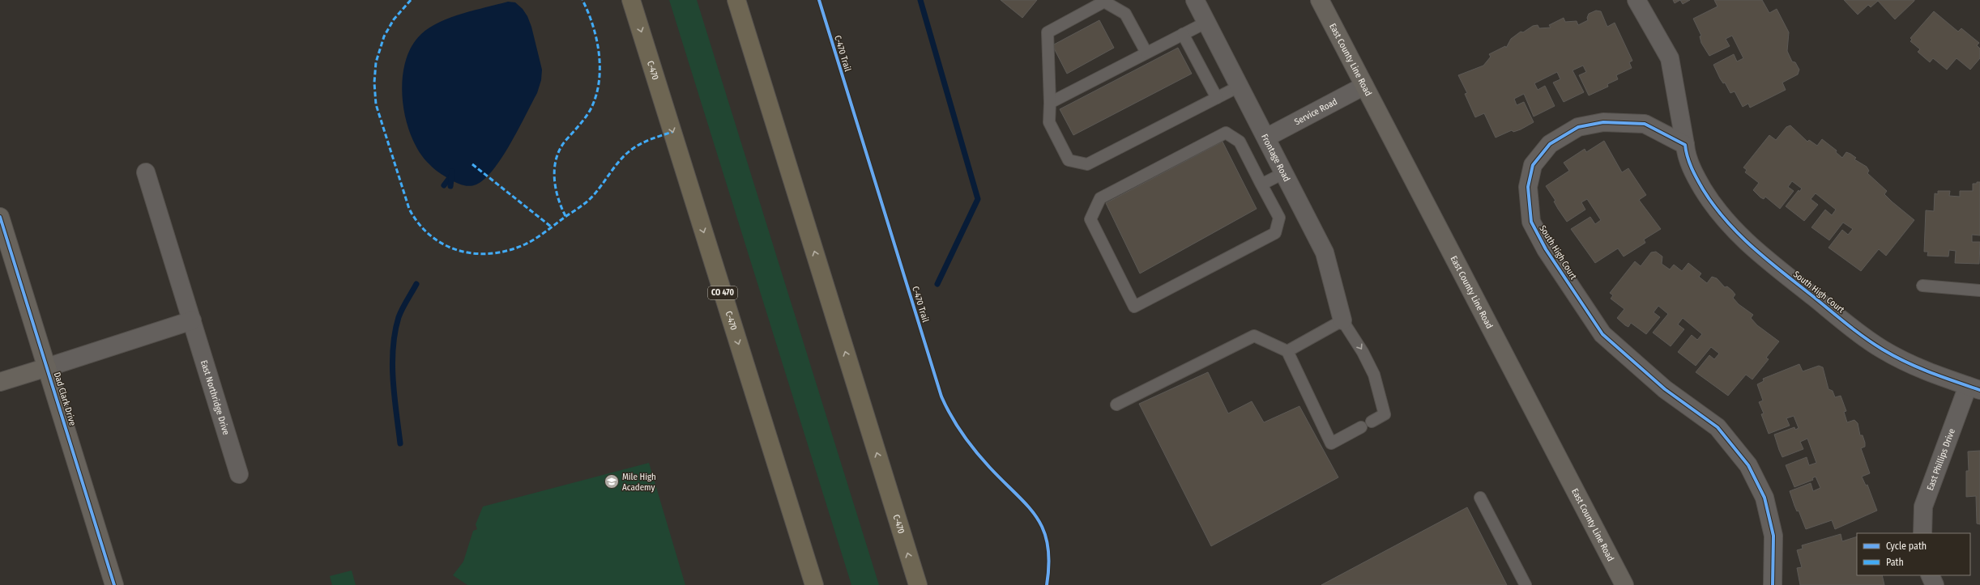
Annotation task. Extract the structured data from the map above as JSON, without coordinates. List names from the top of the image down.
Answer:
{
  "streets": {
    "highway": ["C-470", "CO 470"],
    "main road": ["East County Line Road", "Dad Clark Drive"],
    "street": [
      "Service Road",
      "Frontage Road",
      "South High Court",
      "East Northridge Drive",
      "East Phillips Drive"
    ],
    "cycle path": ["C-470 Trail"]
  },
  "crossings": [
    ["East County Line Road", "Service Road"],
    ["Service Road", "Frontage Road"],
    ["South High Court", "East Phillips Drive"]
  ],
  "places": {
    "school or university": ["Mile High Academy"]
  },
  "legend": ["Cycle path", "Path"]
}
